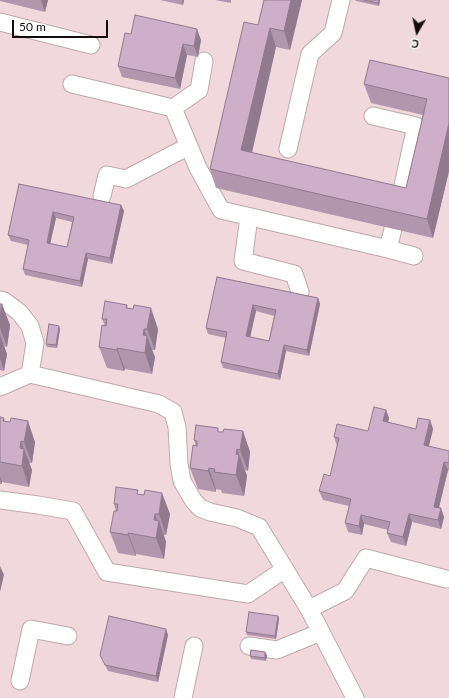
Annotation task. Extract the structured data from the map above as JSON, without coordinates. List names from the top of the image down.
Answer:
{
  "scale_bar": "50 m",
  "north": "bottom"
}
